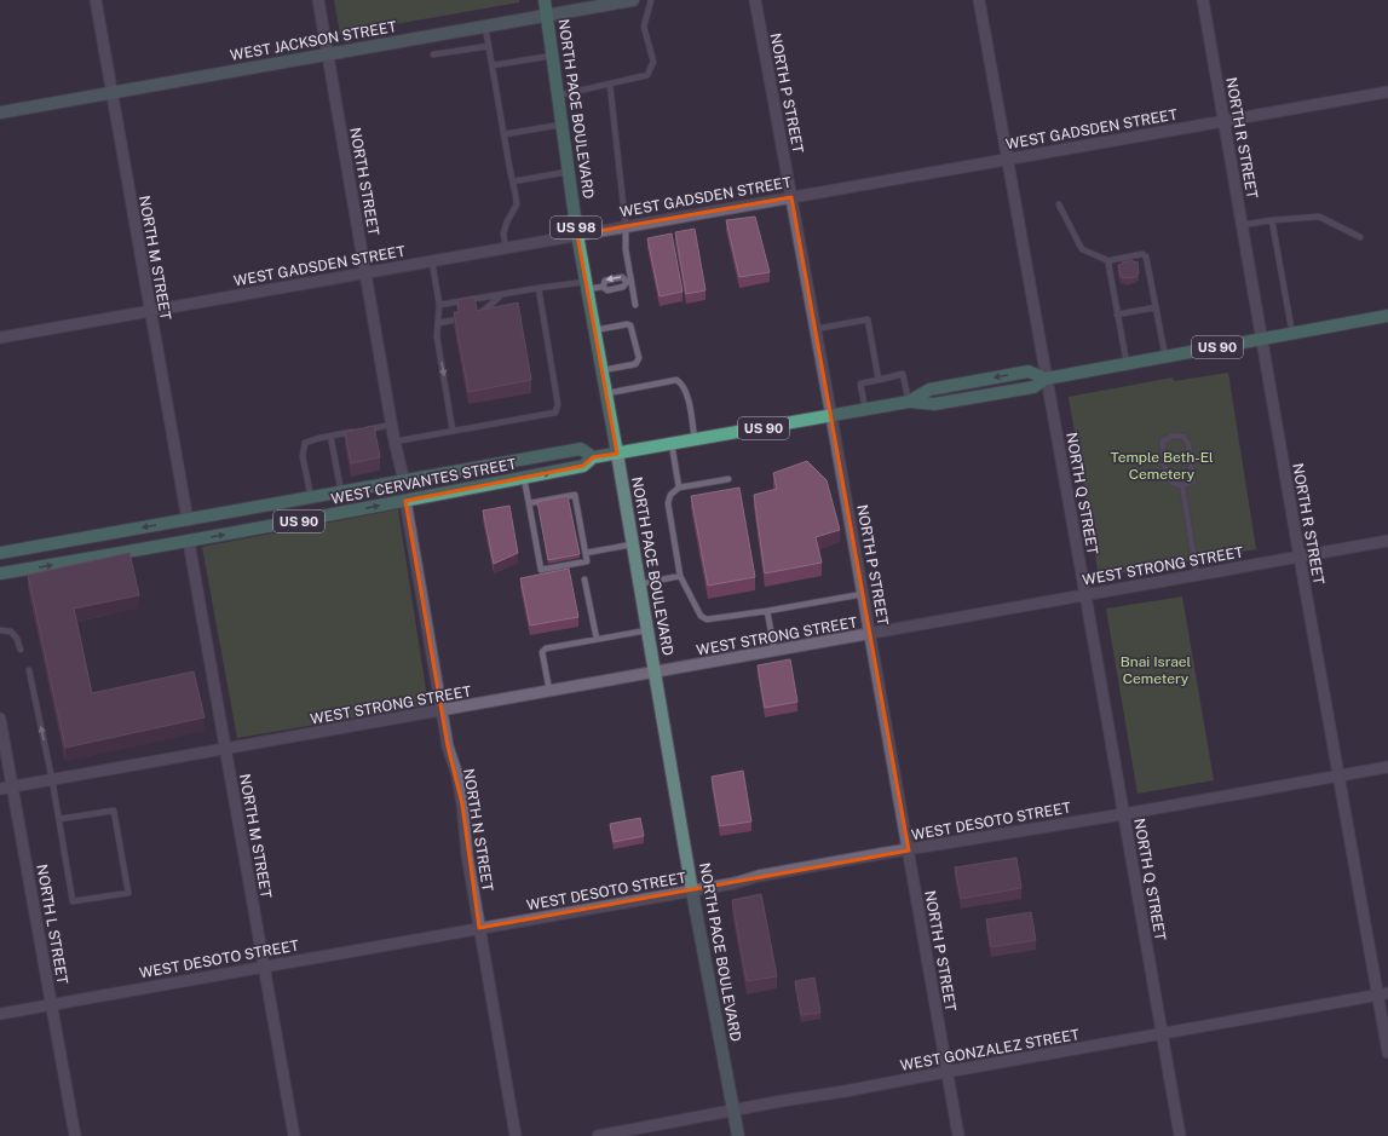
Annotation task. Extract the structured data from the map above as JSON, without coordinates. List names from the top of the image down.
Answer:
{
  "streets": {
    "main road": [
      "WEST JACKSON STREET",
      "NORTH PACE BOULEVARD",
      "US 98",
      "US 90",
      "WEST CERVANTES STREET"
    ],
    "street": [
      "NORTH P STREET",
      "WEST GADSDEN STREET",
      "NORTH R STREET",
      "NORTH STREET",
      "NORTH M STREET",
      "NORTH Q STREET",
      "WEST STRONG STREET",
      "WEST DESOTO STREET",
      "NORTH N STREET",
      "NORTH L STREET",
      "WEST GONZALEZ STREET"
    ]
  },
  "crossings": [
    ["WEST JACKSON STREET", "NORTH PACE BOULEVARD"],
    ["WEST JACKSON STREET", "NORTH STREET"],
    ["WEST JACKSON STREET", "NORTH M STREET"],
    ["NORTH P STREET", "WEST GADSDEN STREET"],
    ["NORTH P STREET", "WEST CERVANTES STREET"],
    ["NORTH P STREET", "WEST STRONG STREET"],
    ["NORTH P STREET", "WEST DESOTO STREET"],
    ["NORTH P STREET", "WEST GONZALEZ STREET"],
    ["NORTH PACE BOULEVARD", "WEST GADSDEN STREET"],
    ["NORTH PACE BOULEVARD", "WEST CERVANTES STREET"],
    ["NORTH PACE BOULEVARD", "WEST STRONG STREET"],
    ["NORTH PACE BOULEVARD", "WEST DESOTO STREET"],
    ["NORTH PACE BOULEVARD", "WEST GONZALEZ STREET"],
    ["WEST GADSDEN STREET", "NORTH R STREET"],
    ["WEST GADSDEN STREET", "NORTH STREET"],
    ["WEST GADSDEN STREET", "NORTH M STREET"],
    ["WEST GADSDEN STREET", "NORTH Q STREET"],
    ["NORTH R STREET", "WEST CERVANTES STREET"],
    ["NORTH R STREET", "WEST STRONG STREET"],
    ["NORTH R STREET", "WEST DESOTO STREET"],
    ["NORTH R STREET", "WEST GONZALEZ STREET"],
    ["NORTH STREET", "WEST CERVANTES STREET"],
    ["NORTH M STREET", "WEST CERVANTES STREET"],
    ["NORTH M STREET", "WEST STRONG STREET"],
    ["NORTH M STREET", "WEST DESOTO STREET"],
    ["WEST CERVANTES STREET", "NORTH Q STREET"],
    ["WEST CERVANTES STREET", "NORTH N STREET"],
    ["NORTH Q STREET", "WEST STRONG STREET"],
    ["NORTH Q STREET", "WEST DESOTO STREET"],
    ["NORTH Q STREET", "WEST GONZALEZ STREET"],
    ["WEST STRONG STREET", "NORTH N STREET"],
    ["WEST STRONG STREET", "NORTH L STREET"],
    ["WEST DESOTO STREET", "NORTH N STREET"],
    ["WEST DESOTO STREET", "NORTH L STREET"]
  ],
  "parks": ["Temple Beth-El Cemetery", "Bnai Israel Cemetery"]
}
